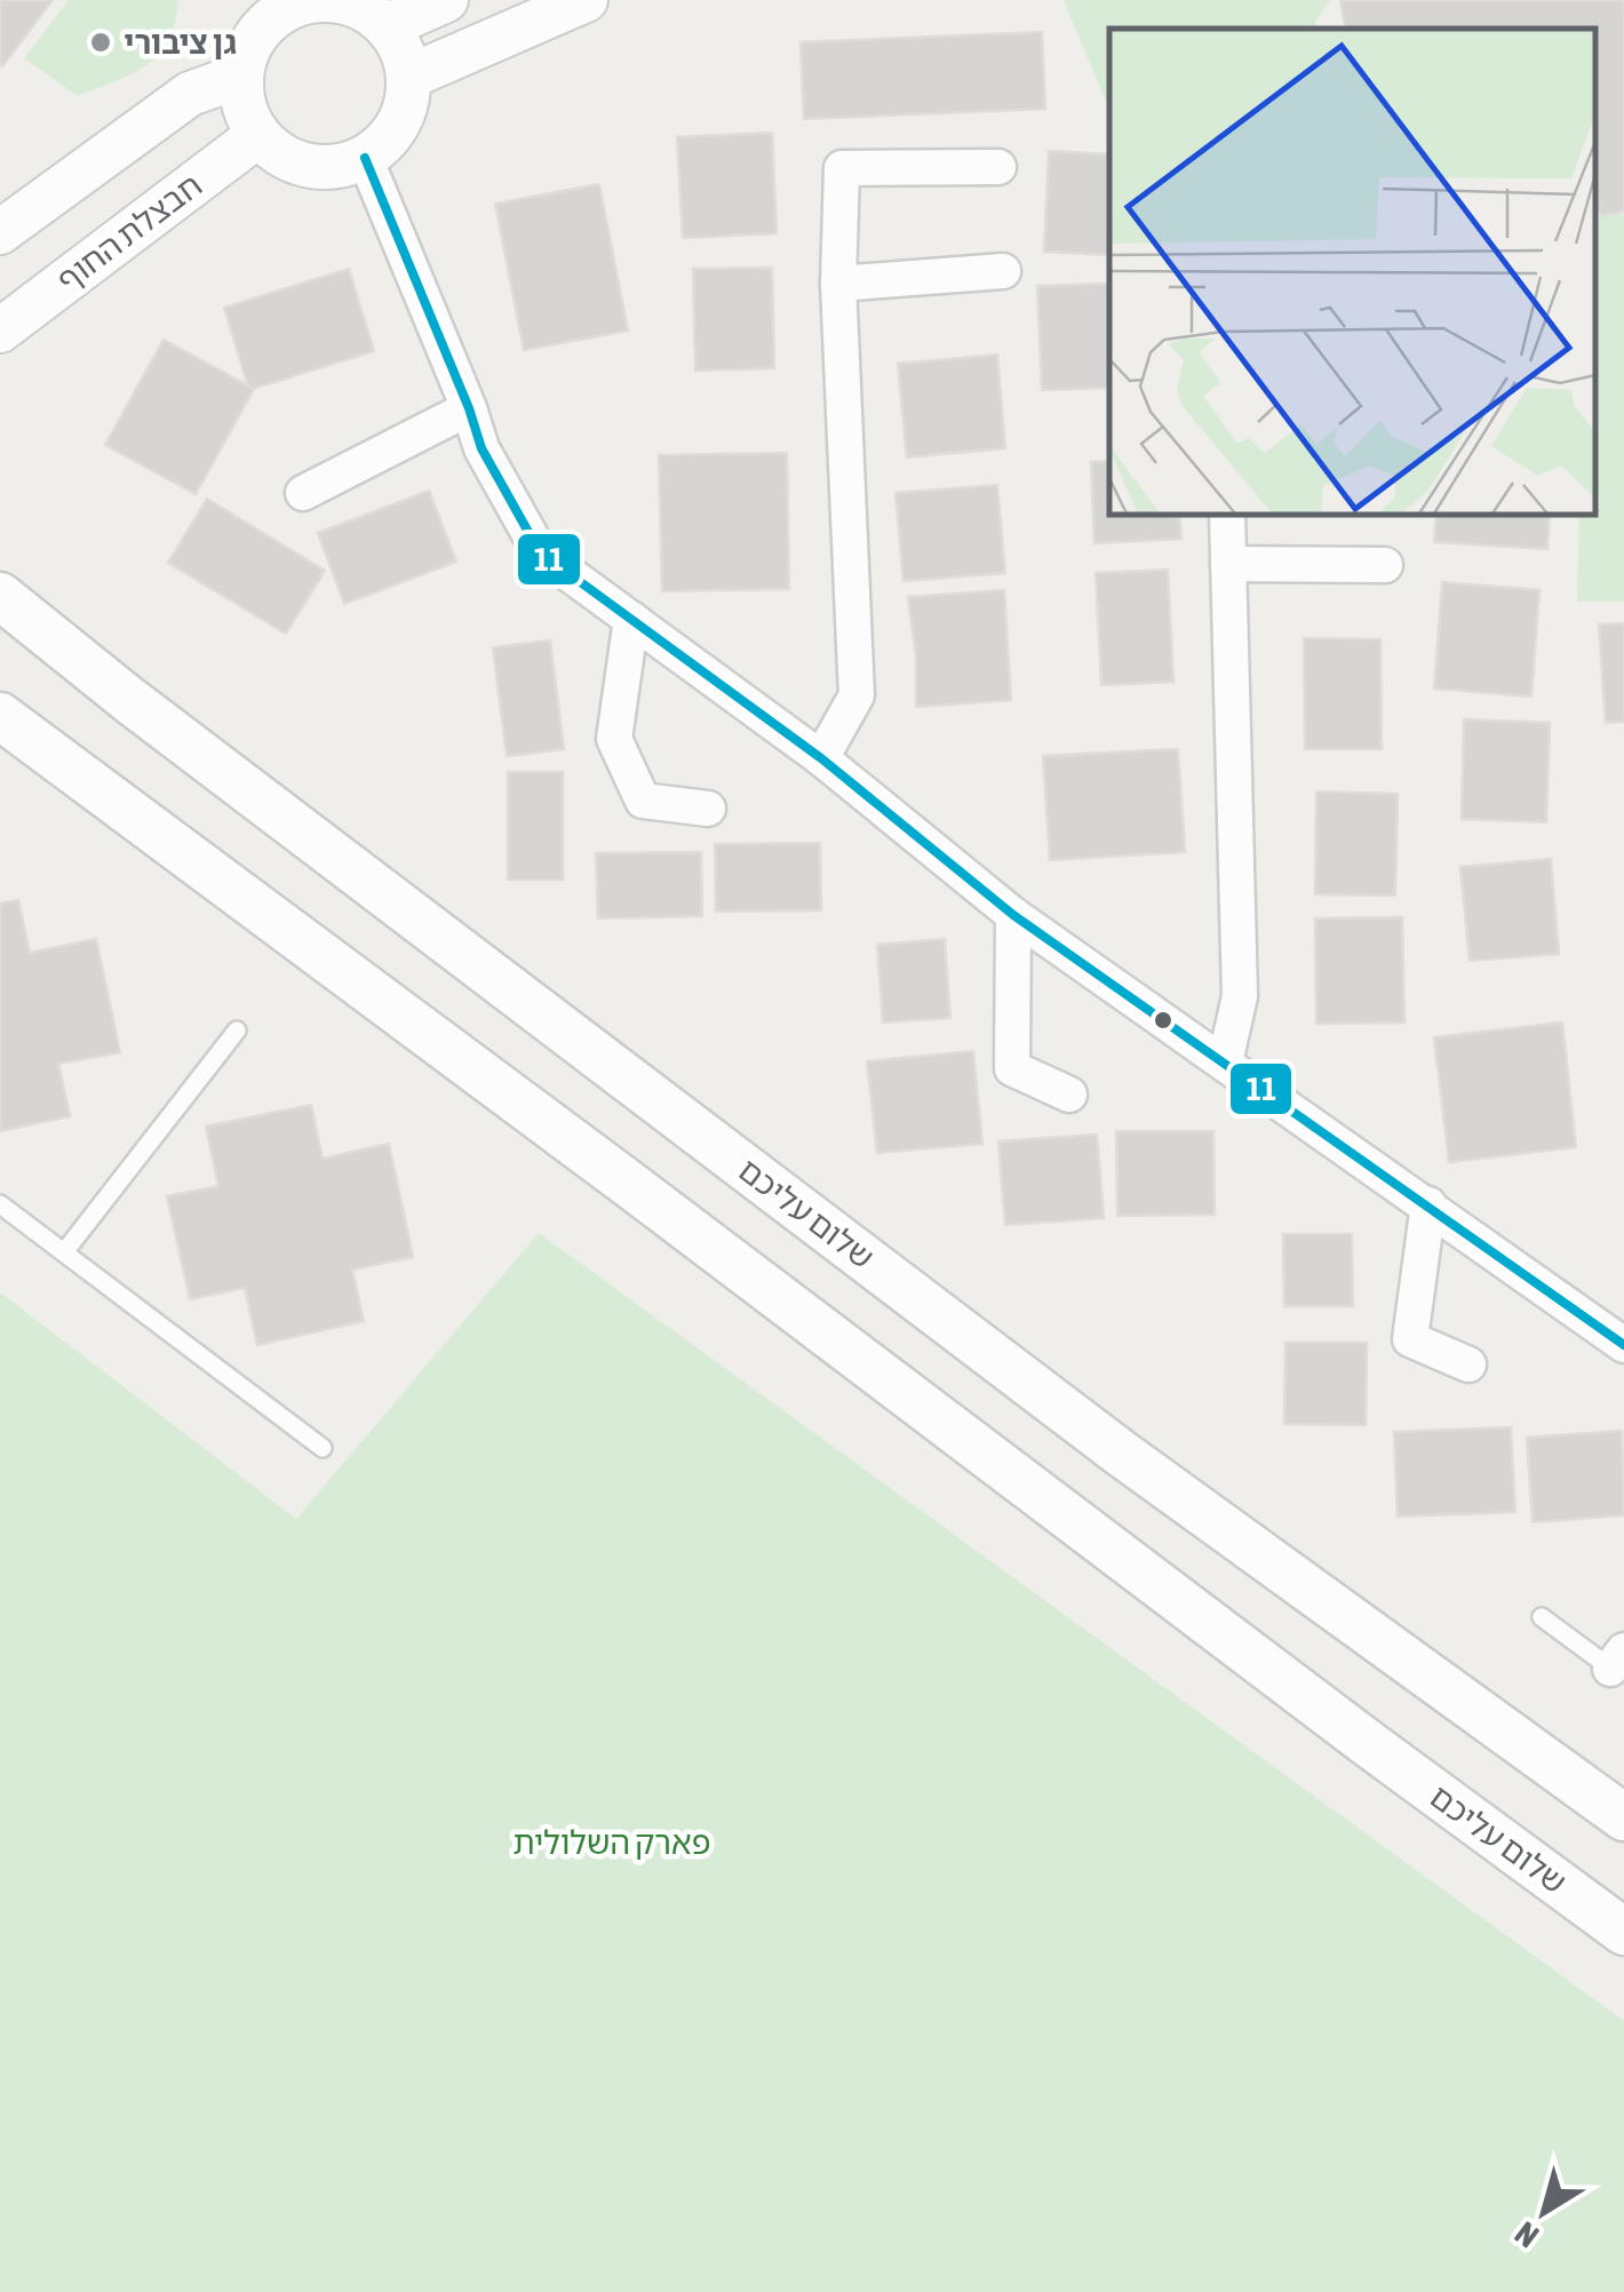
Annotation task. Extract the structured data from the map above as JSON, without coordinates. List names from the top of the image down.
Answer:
{
  "streets": {
    "main road": ["שלום עליכם"],
    "street": ["חבצלת החוף"]
  },
  "parks": ["פארק השלולית"],
  "places": ["גן ציבורי"],
  "lines": ["transit line 11"],
  "north": "bottom left"
}
